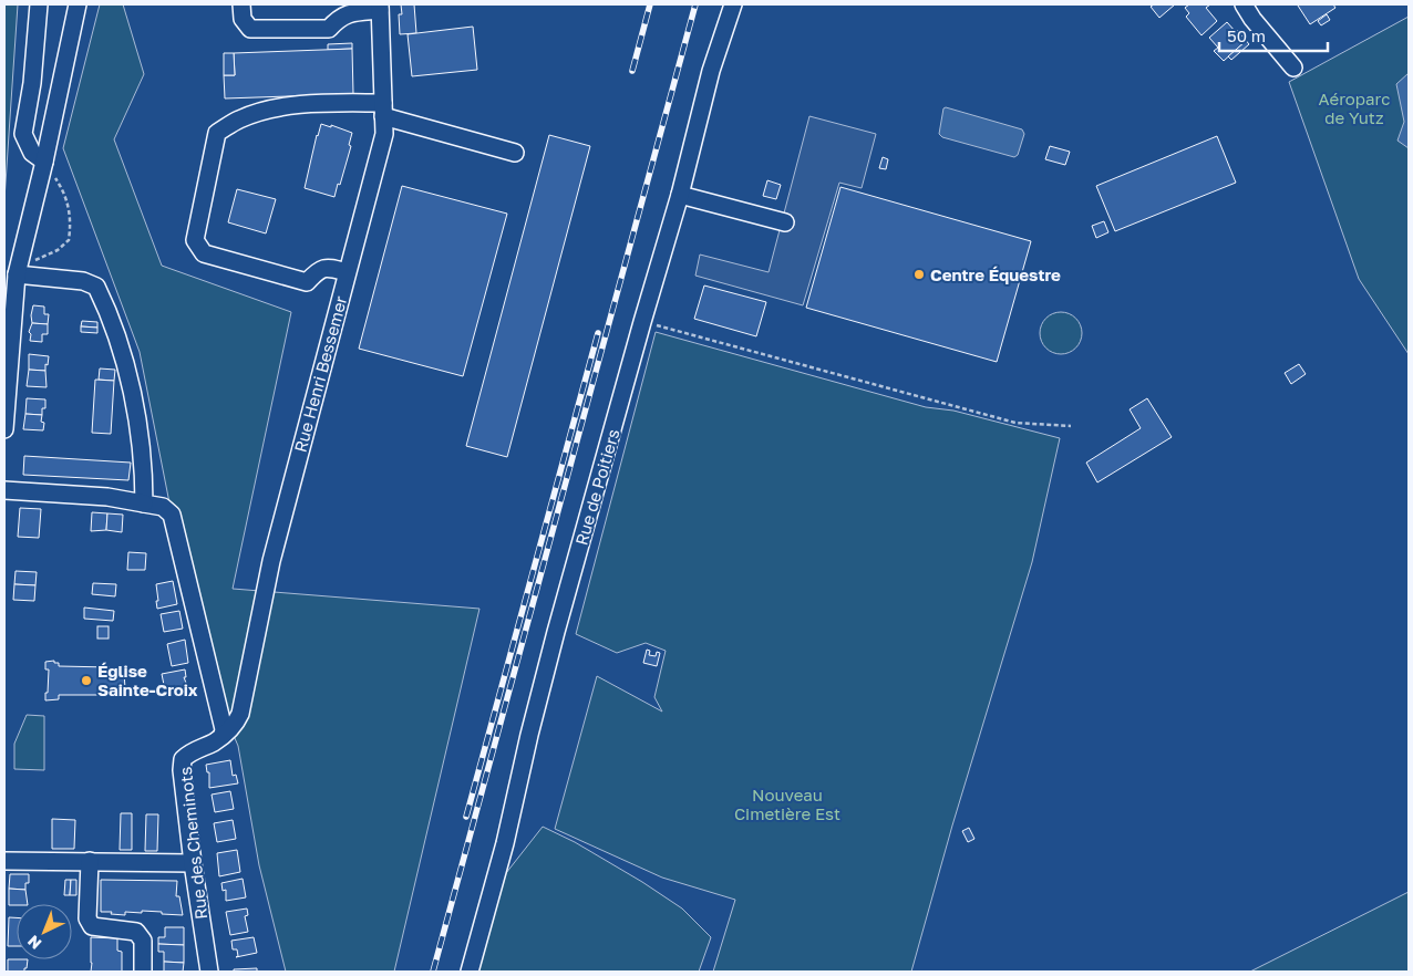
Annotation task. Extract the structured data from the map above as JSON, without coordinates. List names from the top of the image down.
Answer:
{
  "streets": {
    "street": ["Rue Henri Bessemer", "Rue de Poitiers", "Rue des Cheminots"]
  },
  "crossings": [
    ["Rue Henri Bessemer", "Rue des Cheminots"]
  ],
  "parks": ["Aéroparc de Yutz", "Nouveau Cimetière Est"],
  "places": ["Centre Équestre", "Église Sainte-Croix"],
  "scale_bar": "50 m",
  "north": "bottom left"
}
